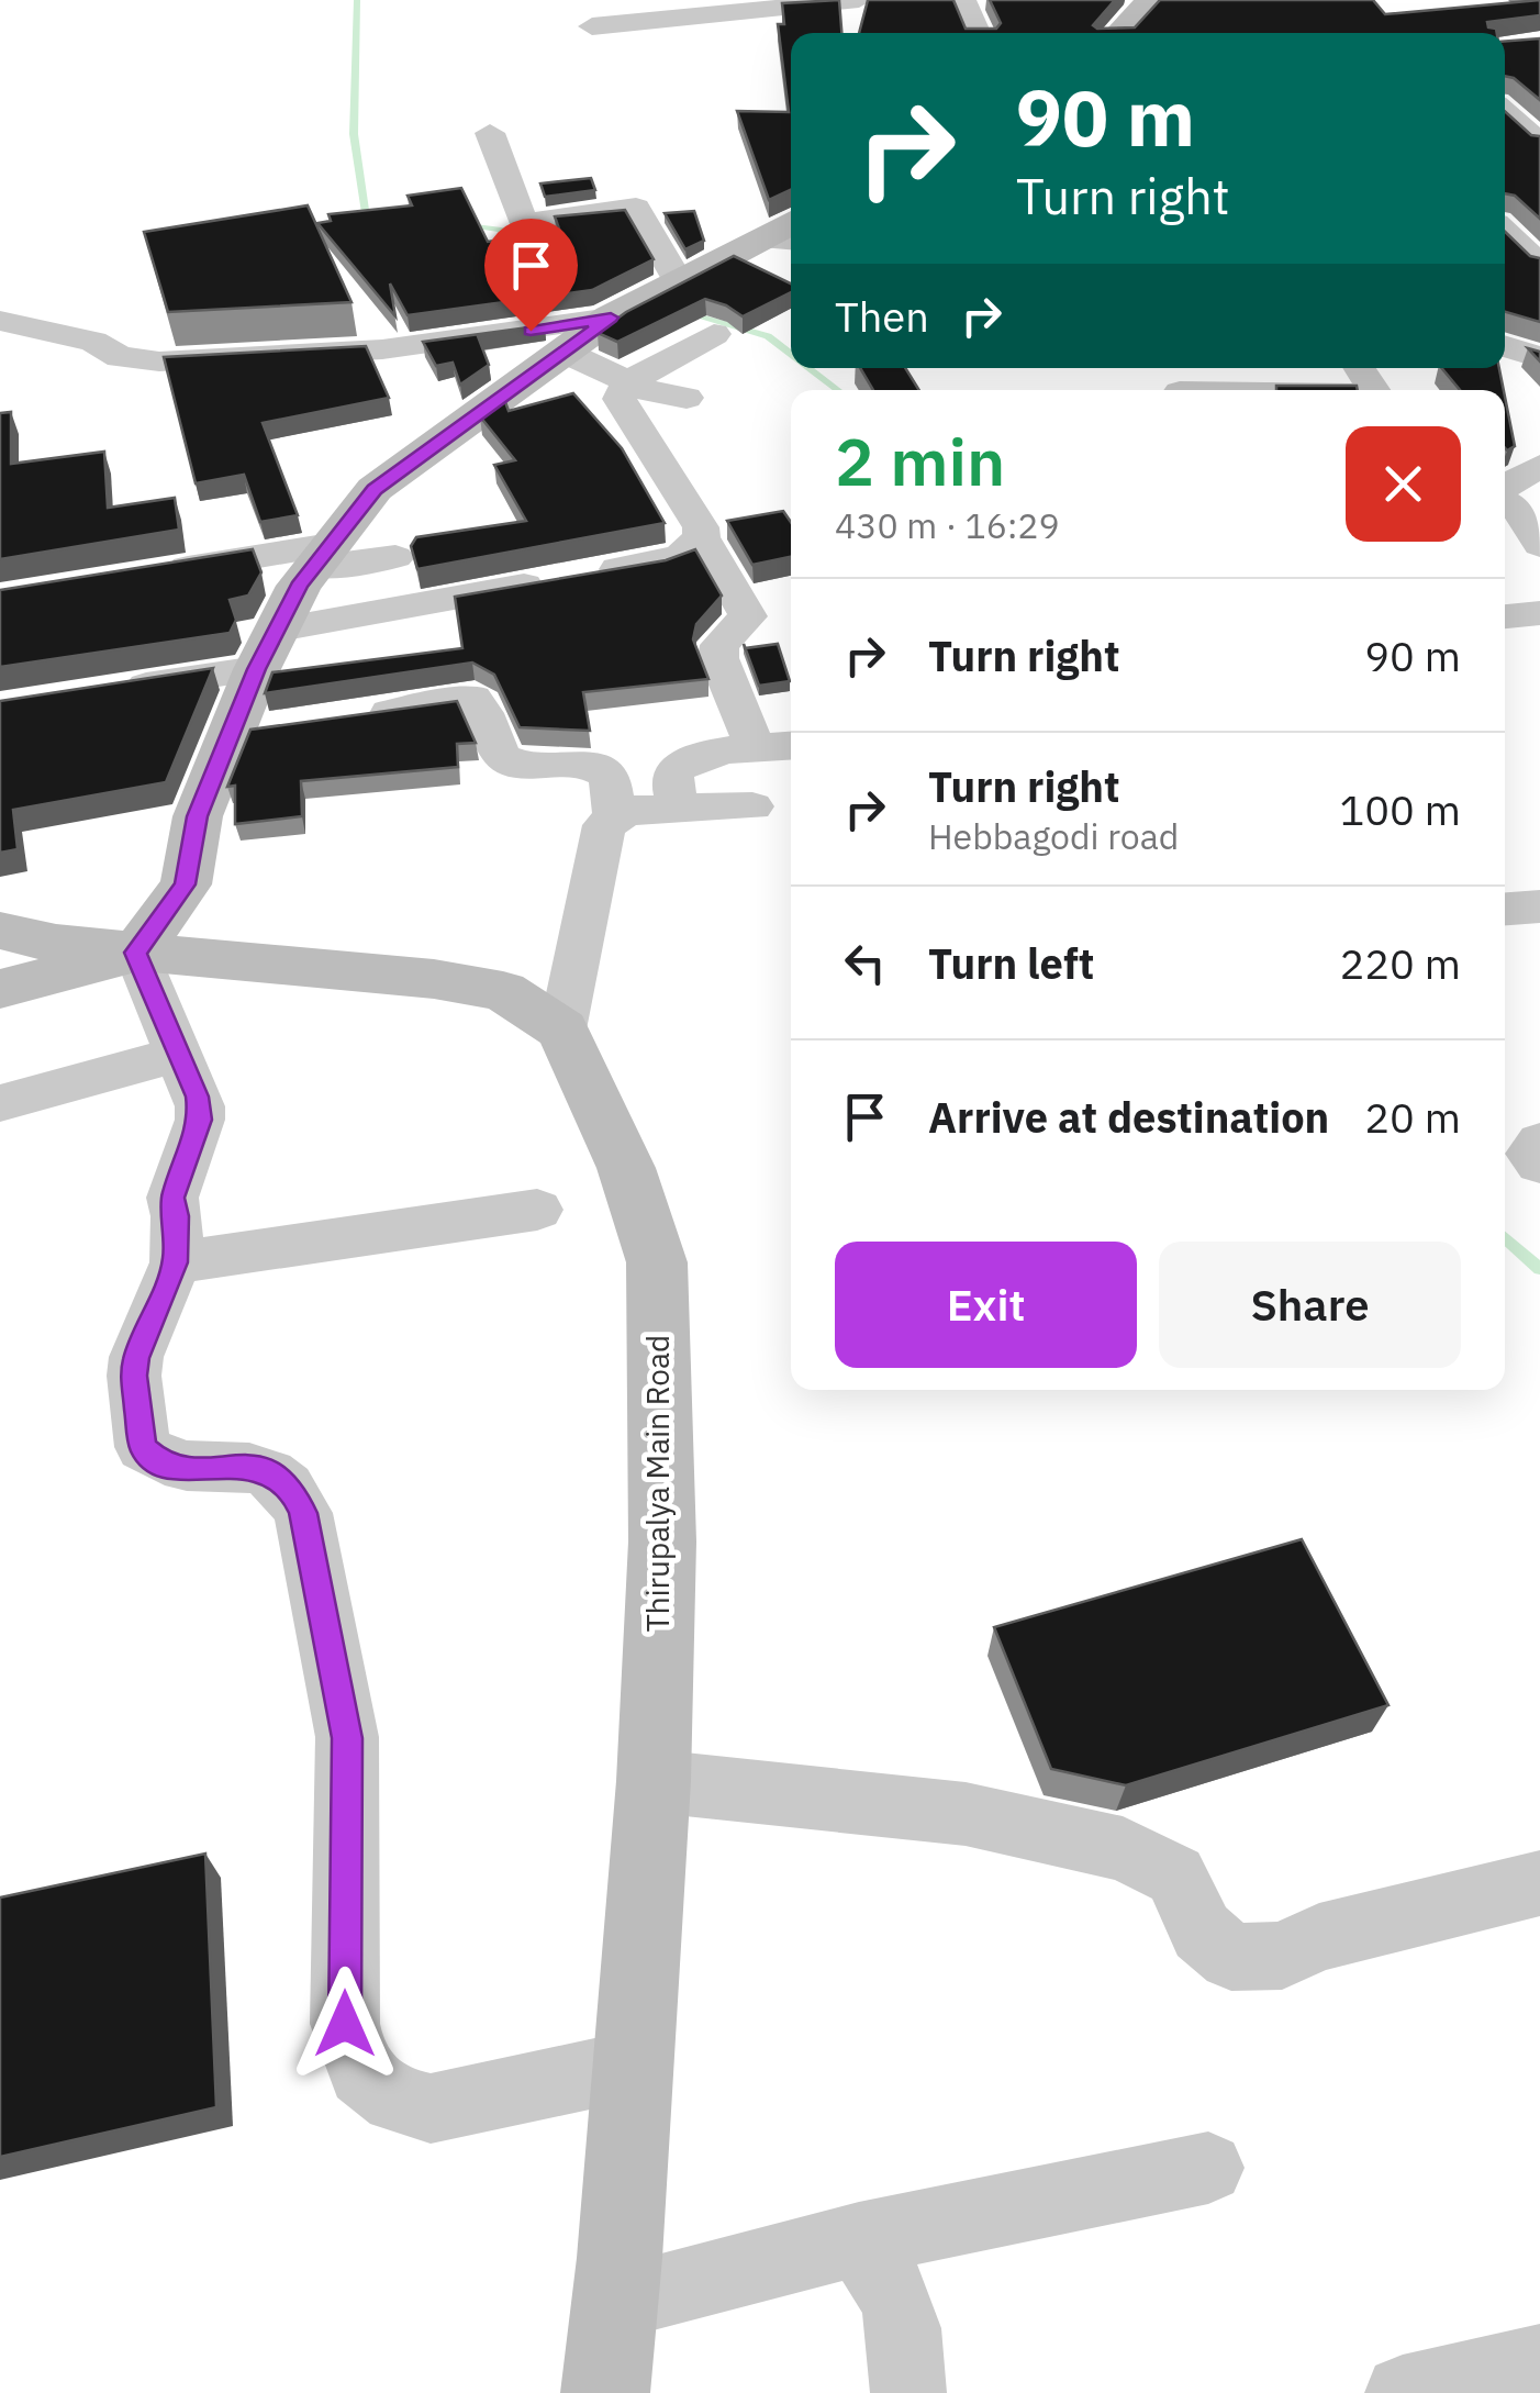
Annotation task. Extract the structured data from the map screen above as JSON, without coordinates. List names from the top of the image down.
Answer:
{
  "streets": {
    "street": ["Thirupalya Main Road"]
  },
  "page": {
    "turn": ["90 m", "Turn right"],
    "then": "Then",
    "heading": ["2 min", "430 m · 16:29"],
    "list": [
      {
        "name": "Turn right",
        "value": "90 m"
      },
      {
        "name": "Turn right",
        "note": "Hebbagodi road",
        "value": "100 m"
      },
      {
        "name": "Turn left",
        "value": "220 m"
      },
      {
        "name": "Arrive at destination",
        "value": "20 m"
      }
    ],
    "buttons": ["Exit", "Share"]
  }
}
